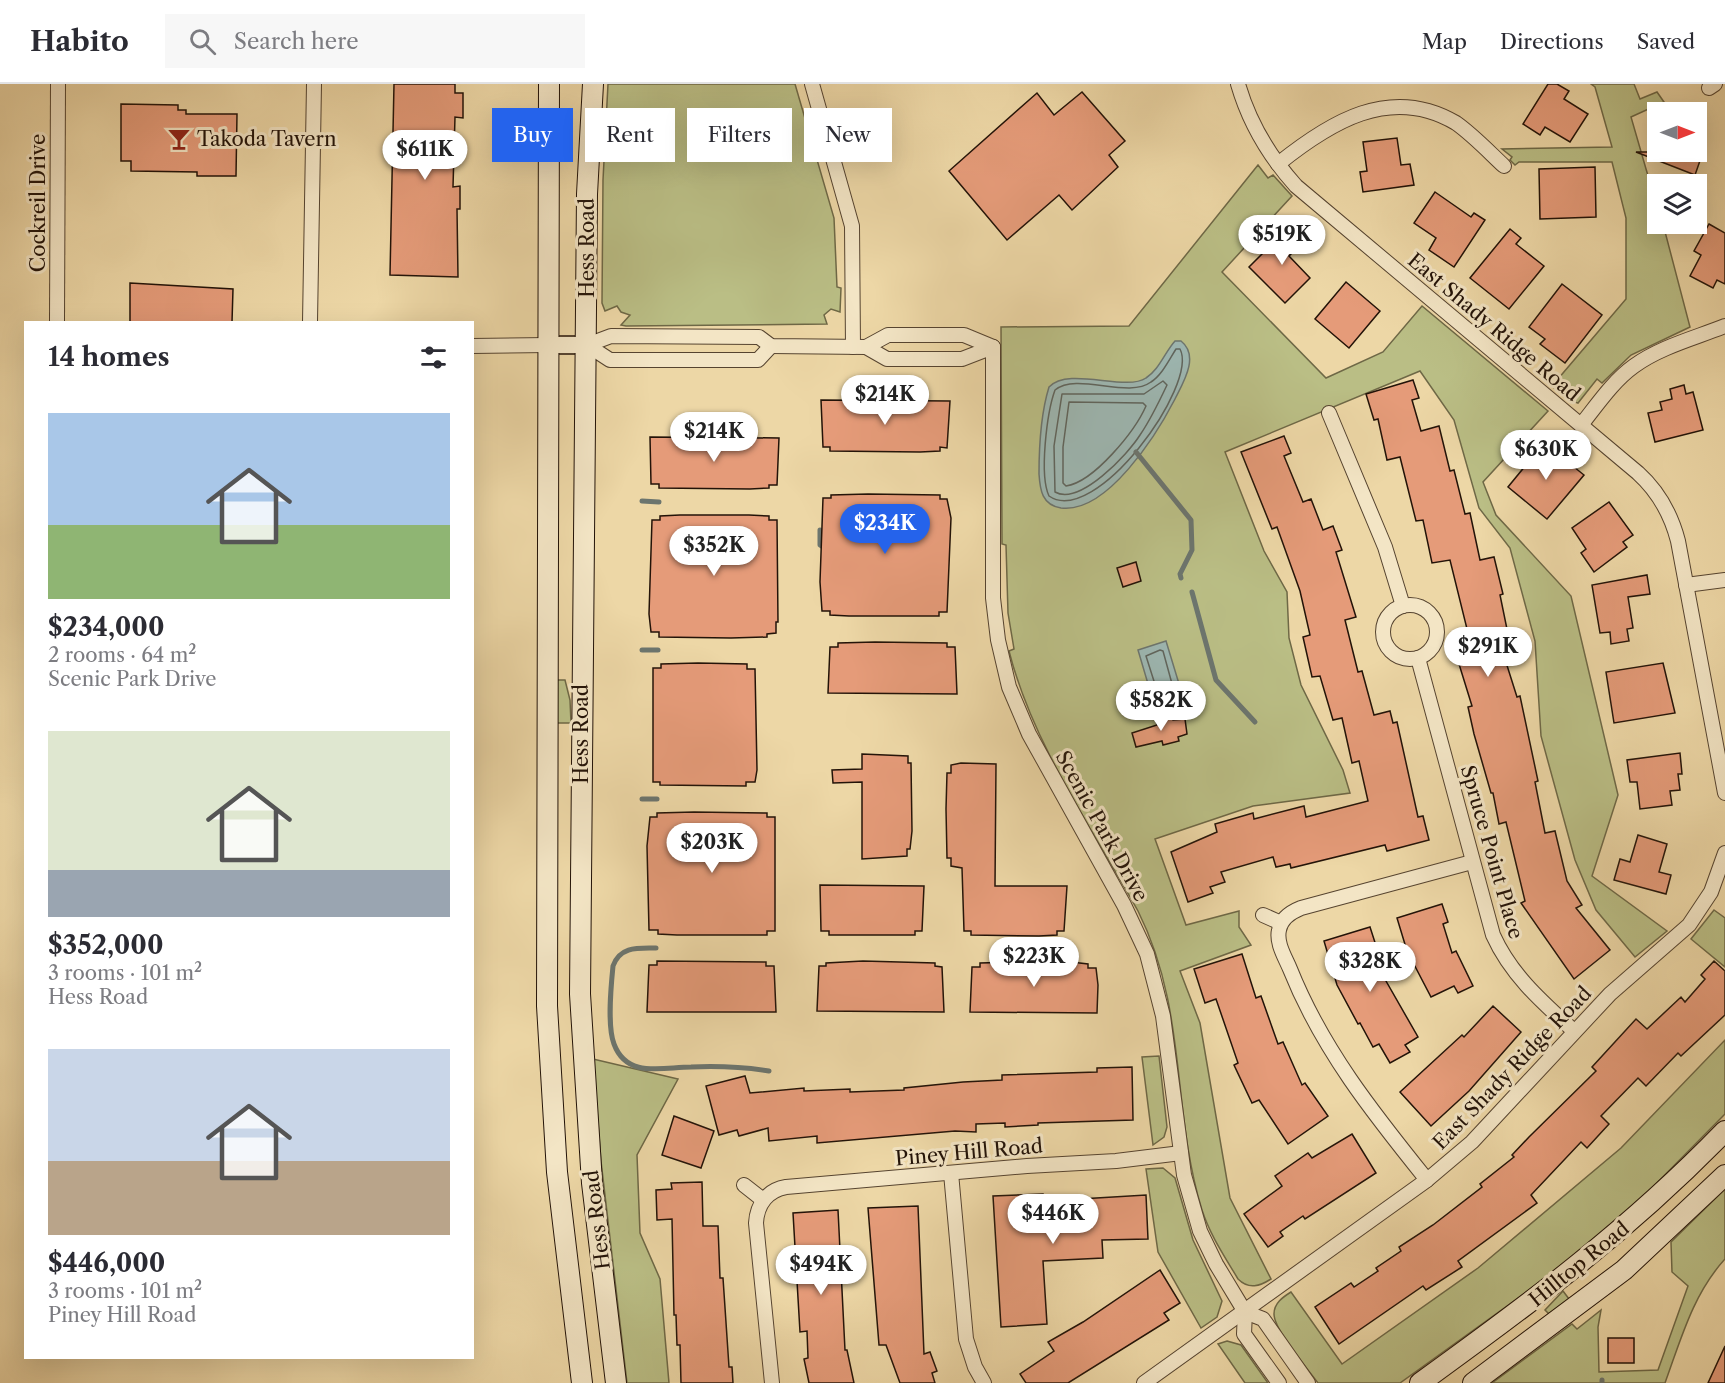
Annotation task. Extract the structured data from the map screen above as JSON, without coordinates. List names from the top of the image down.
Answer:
{
  "streets": {
    "main road": ["Hess Road", "Hilltop Road"],
    "street": [
      "Cockreil Drive",
      "East Shady Ridge Road",
      "Scenic Park Drive",
      "Spruce Point Place",
      "Piney Hill Road"
    ]
  },
  "crossings": [
    ["East Shady Ridge Road", "Scenic Park Drive"],
    ["East Shady Ridge Road", "Spruce Point Place"],
    ["Scenic Park Drive", "Piney Hill Road"]
  ],
  "places": {
    "bar": ["Takoda Tavern"]
  },
  "north": "right",
  "page": {
    "header": "Habito",
    "search": "Search here",
    "nav": ["Map", "Directions", "Saved"],
    "chip": [
      "Buy",
      "Rent",
      "Filters",
      "New"
    ],
    "price": [
      "$611K",
      "$519K",
      "$214K",
      "$214K",
      "$630K",
      "$234K",
      "$352K",
      "$291K",
      "$582K",
      "$203K",
      "$223K",
      "$328K",
      "$446K",
      "$494K"
    ],
    "heading": "14 homes",
    "list": [
      {
        "name": "$234,000",
        "note": "2 rooms · 64 m² · Scenic Park Drive"
      },
      {
        "name": "$352,000",
        "note": "3 rooms · 101 m² · Hess Road"
      },
      {
        "name": "$446,000",
        "note": "3 rooms · 101 m² · Piney Hill Road"
      }
    ]
  }
}
